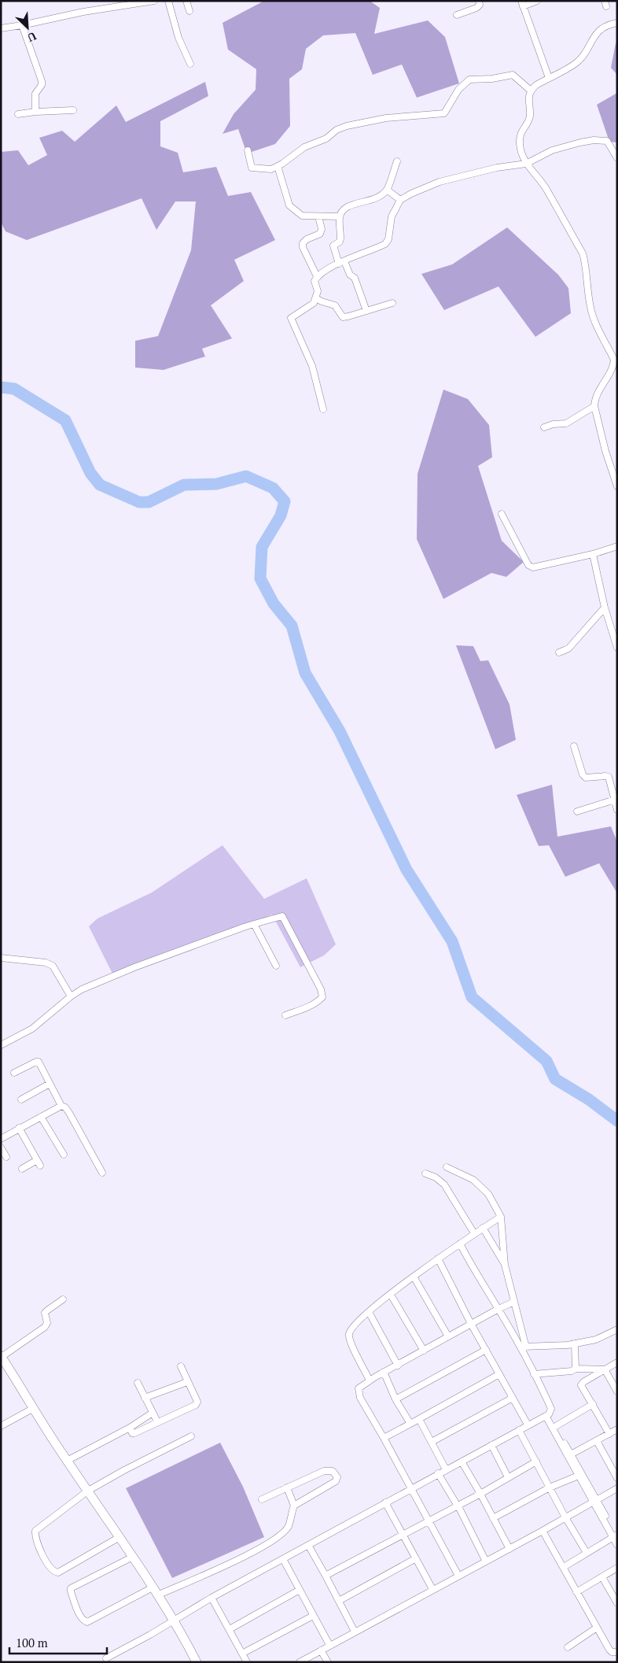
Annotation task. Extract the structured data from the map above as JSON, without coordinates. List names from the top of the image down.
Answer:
{
  "scale_bar": "100 m",
  "north": "bottom right"
}
